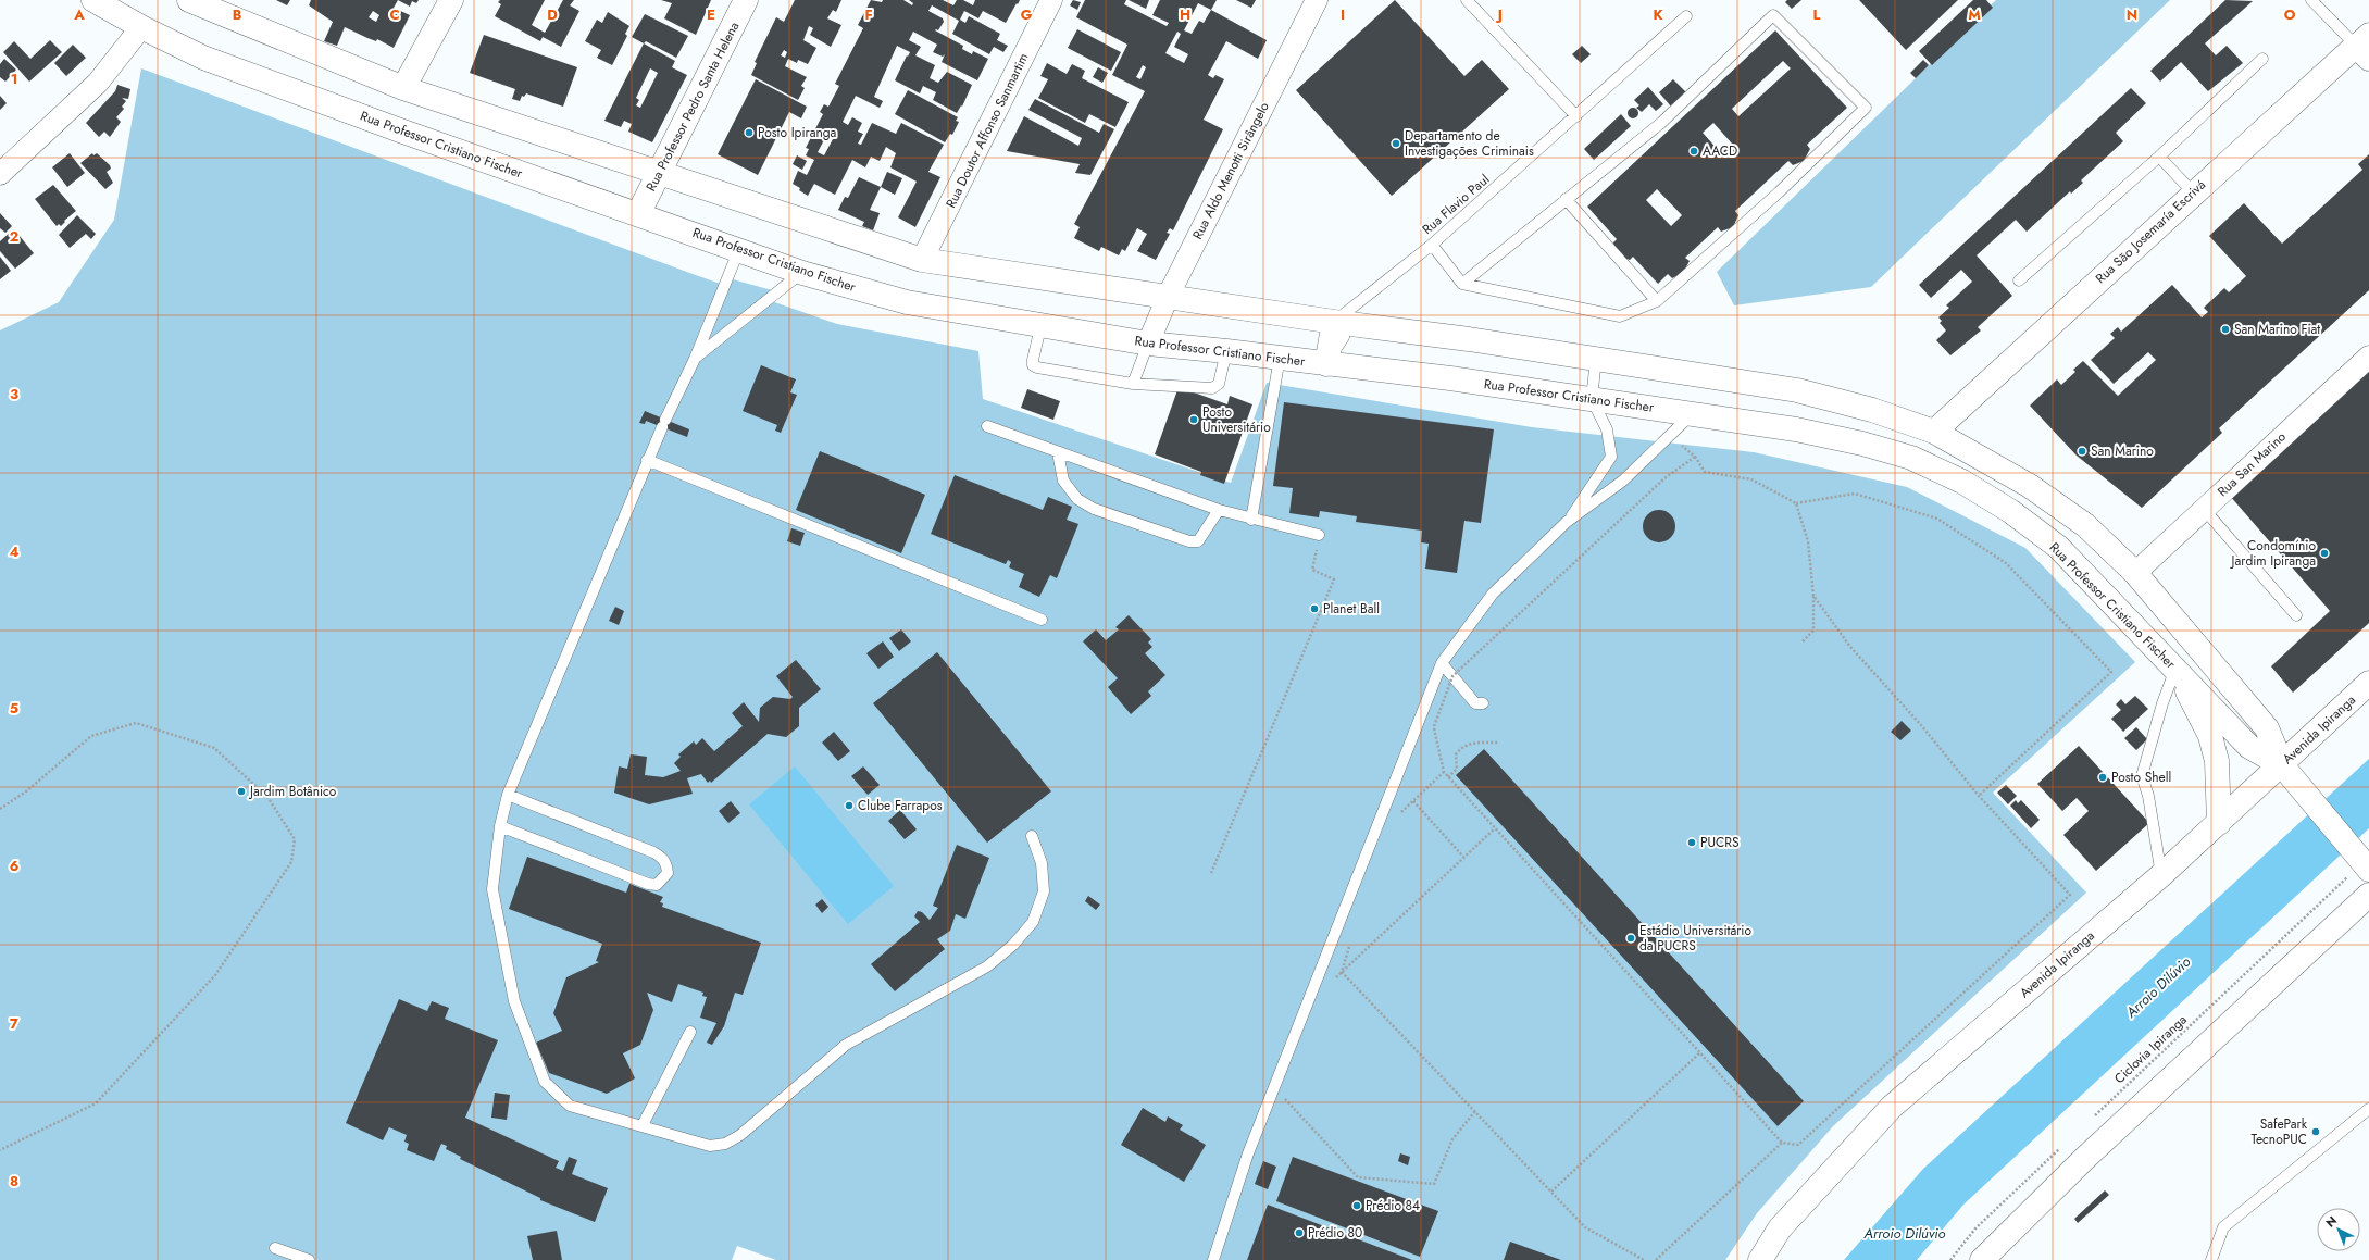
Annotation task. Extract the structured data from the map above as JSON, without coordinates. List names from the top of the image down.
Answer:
{
  "streets": {
    "main road": [
      "Rua Professor Pedro Santa Helena",
      "Rua Professor Cristiano Fischer",
      "Rua São Josemaría Escrivá",
      "Avenida Ipiranga"
    ],
    "street": ["Rua Doutor Affonso Sanmartim", "Rua Aldo Menotti Sirângelo", "Rua San Marino"],
    "lane": ["Rua Flavio Paul"],
    "path": ["Ciclovia Ipiranga"]
  },
  "crossings": [
    ["Rua Professor Pedro Santa Helena", "Rua Professor Cristiano Fischer"],
    ["Rua Doutor Affonso Sanmartim", "Rua Professor Cristiano Fischer"],
    ["Rua Professor Cristiano Fischer", "Rua Aldo Menotti Sirângelo"],
    ["Rua Professor Cristiano Fischer", "Rua Flavio Paul"],
    ["Rua Professor Cristiano Fischer", "Rua São Josemaría Escrivá"],
    ["Rua Professor Cristiano Fischer", "Rua San Marino"],
    ["Rua Professor Cristiano Fischer", "Avenida Ipiranga"],
    ["Rua Professor Cristiano Fischer", "Ciclovia Ipiranga"]
  ],
  "water": ["Arroio Dilúvio"],
  "places": [
    "Posto Ipiranga",
    "Departamento de Investigações Criminais",
    "AACD",
    "San Marino Fiat",
    "Posto Universitário",
    "San Marino",
    "Condomínio Jardim Ipiranga",
    "Planet Ball",
    "Posto Shell",
    "Jardim Botânico",
    "Clube Farrapos",
    "PUCRS",
    "Estádio Universitário da PUCRS",
    "SafePark TecnoPUC",
    "Prédio 84",
    "Prédio 80"
  ],
  "north": "top left",
  "grid": {
    "columns": [
      "A",
      "B",
      "C",
      "D",
      "E",
      "F",
      "G",
      "H",
      "I",
      "J",
      "K",
      "L",
      "M",
      "N",
      "O"
    ],
    "rows": [
      "1",
      "2",
      "3",
      "4",
      "5",
      "6",
      "7",
      "8"
    ]
  }
}
